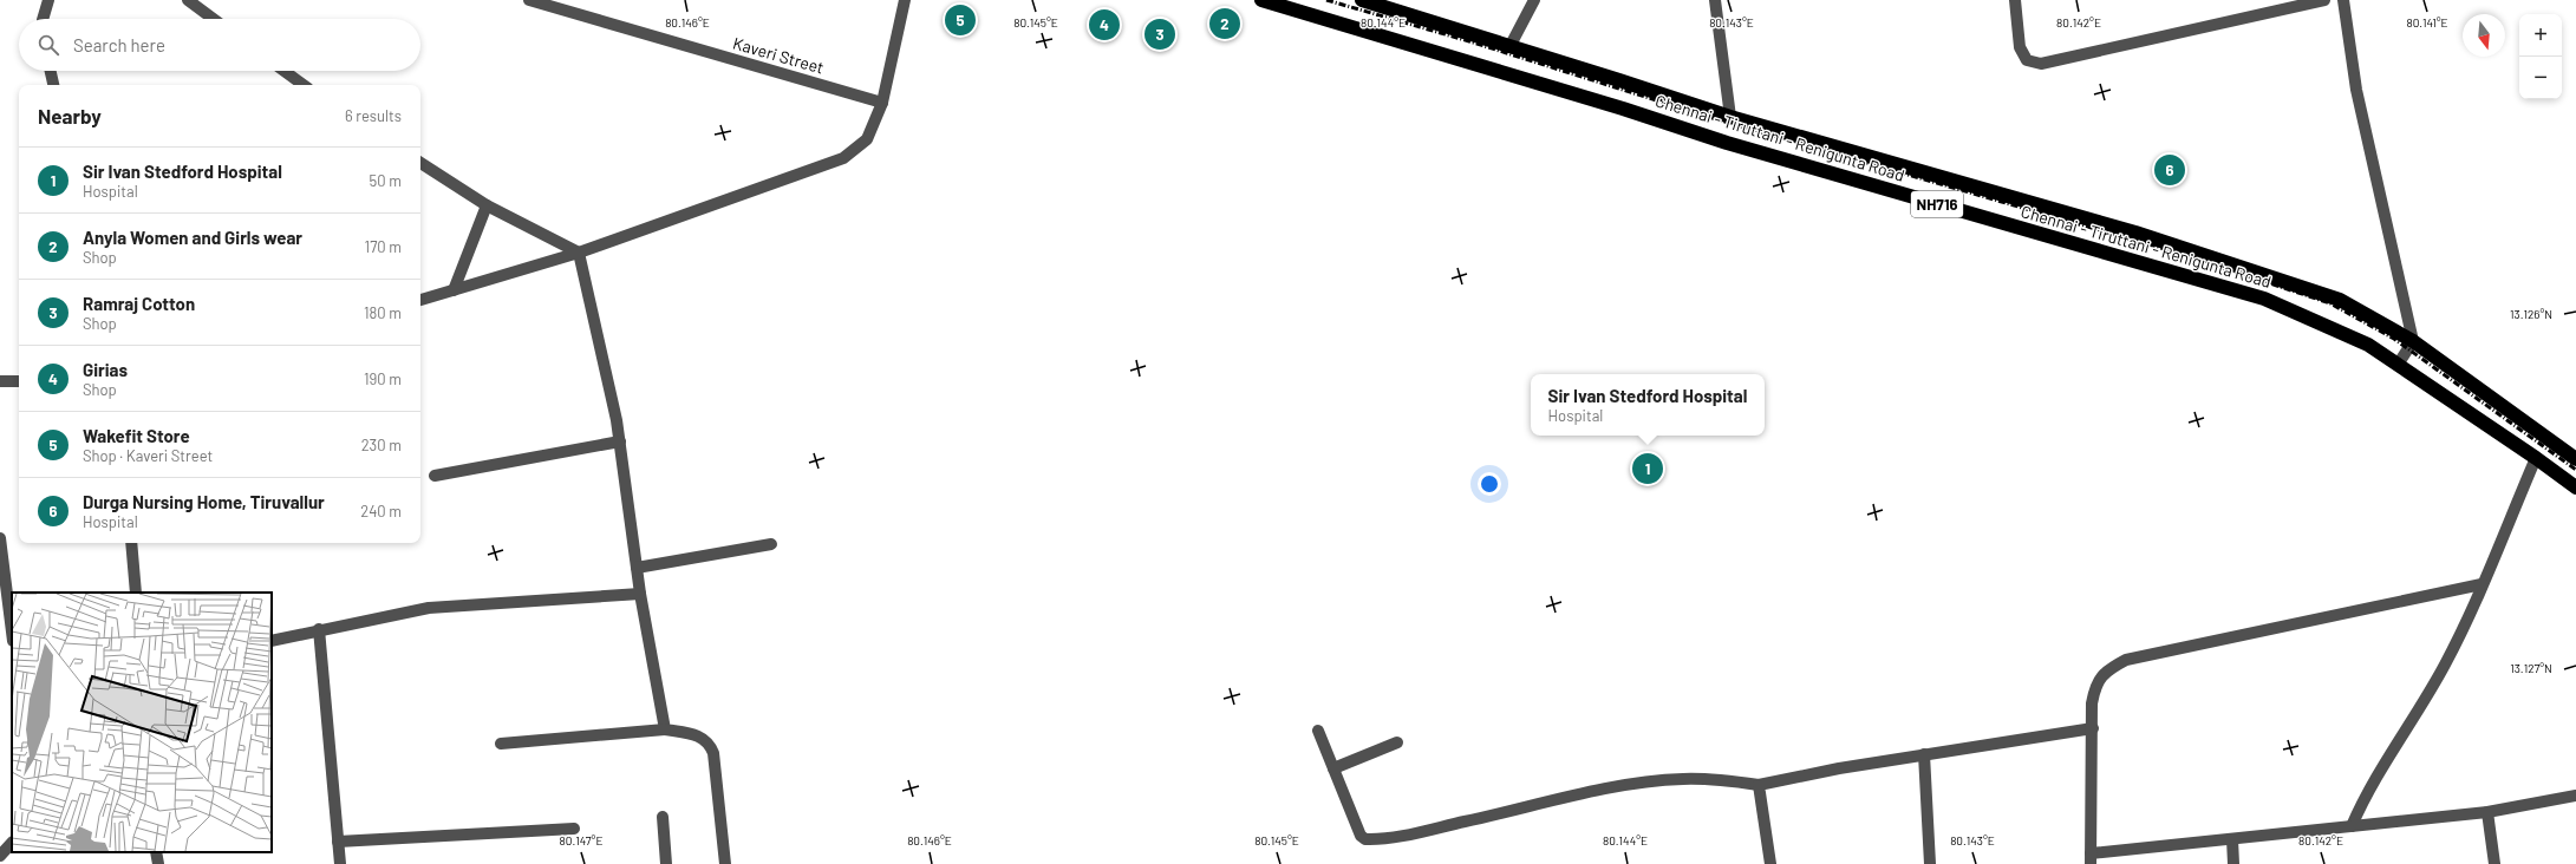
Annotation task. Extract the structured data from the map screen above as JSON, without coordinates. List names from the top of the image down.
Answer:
{
  "streets": {
    "highway": ["Chennai - Tiruttani - Renigunta Road", "NH716"],
    "street": ["Kaveri Street"]
  },
  "north": "bottom",
  "page": {
    "pins": [
      "5",
      "2",
      "4",
      "3",
      "6",
      "1"
    ],
    "map_buttons": ["+", "−"],
    "search": "Search here",
    "heading": ["Nearby", "6 results"],
    "list": [
      {
        "mark": "1",
        "name": "Sir Ivan Stedford Hospital",
        "note": "Hospital",
        "value": "50 m"
      },
      {
        "mark": "2",
        "name": "Anyla Women and Girls wear",
        "note": "Shop",
        "value": "170 m"
      },
      {
        "mark": "3",
        "name": "Ramraj Cotton",
        "note": "Shop",
        "value": "180 m"
      },
      {
        "mark": "4",
        "name": "Girias",
        "note": "Shop",
        "value": "190 m"
      },
      {
        "mark": "5",
        "name": "Wakefit Store",
        "note": "Shop · Kaveri Street",
        "value": "230 m"
      },
      {
        "mark": "6",
        "name": "Durga Nursing Home, Tiruvallur",
        "note": "Hospital",
        "value": "240 m"
      }
    ],
    "popup": ["Sir Ivan Stedford Hospital", "Hospital"]
  },
  "coordinates": [
    "80.146°E",
    "80.145°E",
    "80.144°E",
    "80.143°E",
    "80.142°E",
    "80.141°E",
    "13.126°N",
    "13.127°N",
    "80.147°E"
  ]
}
